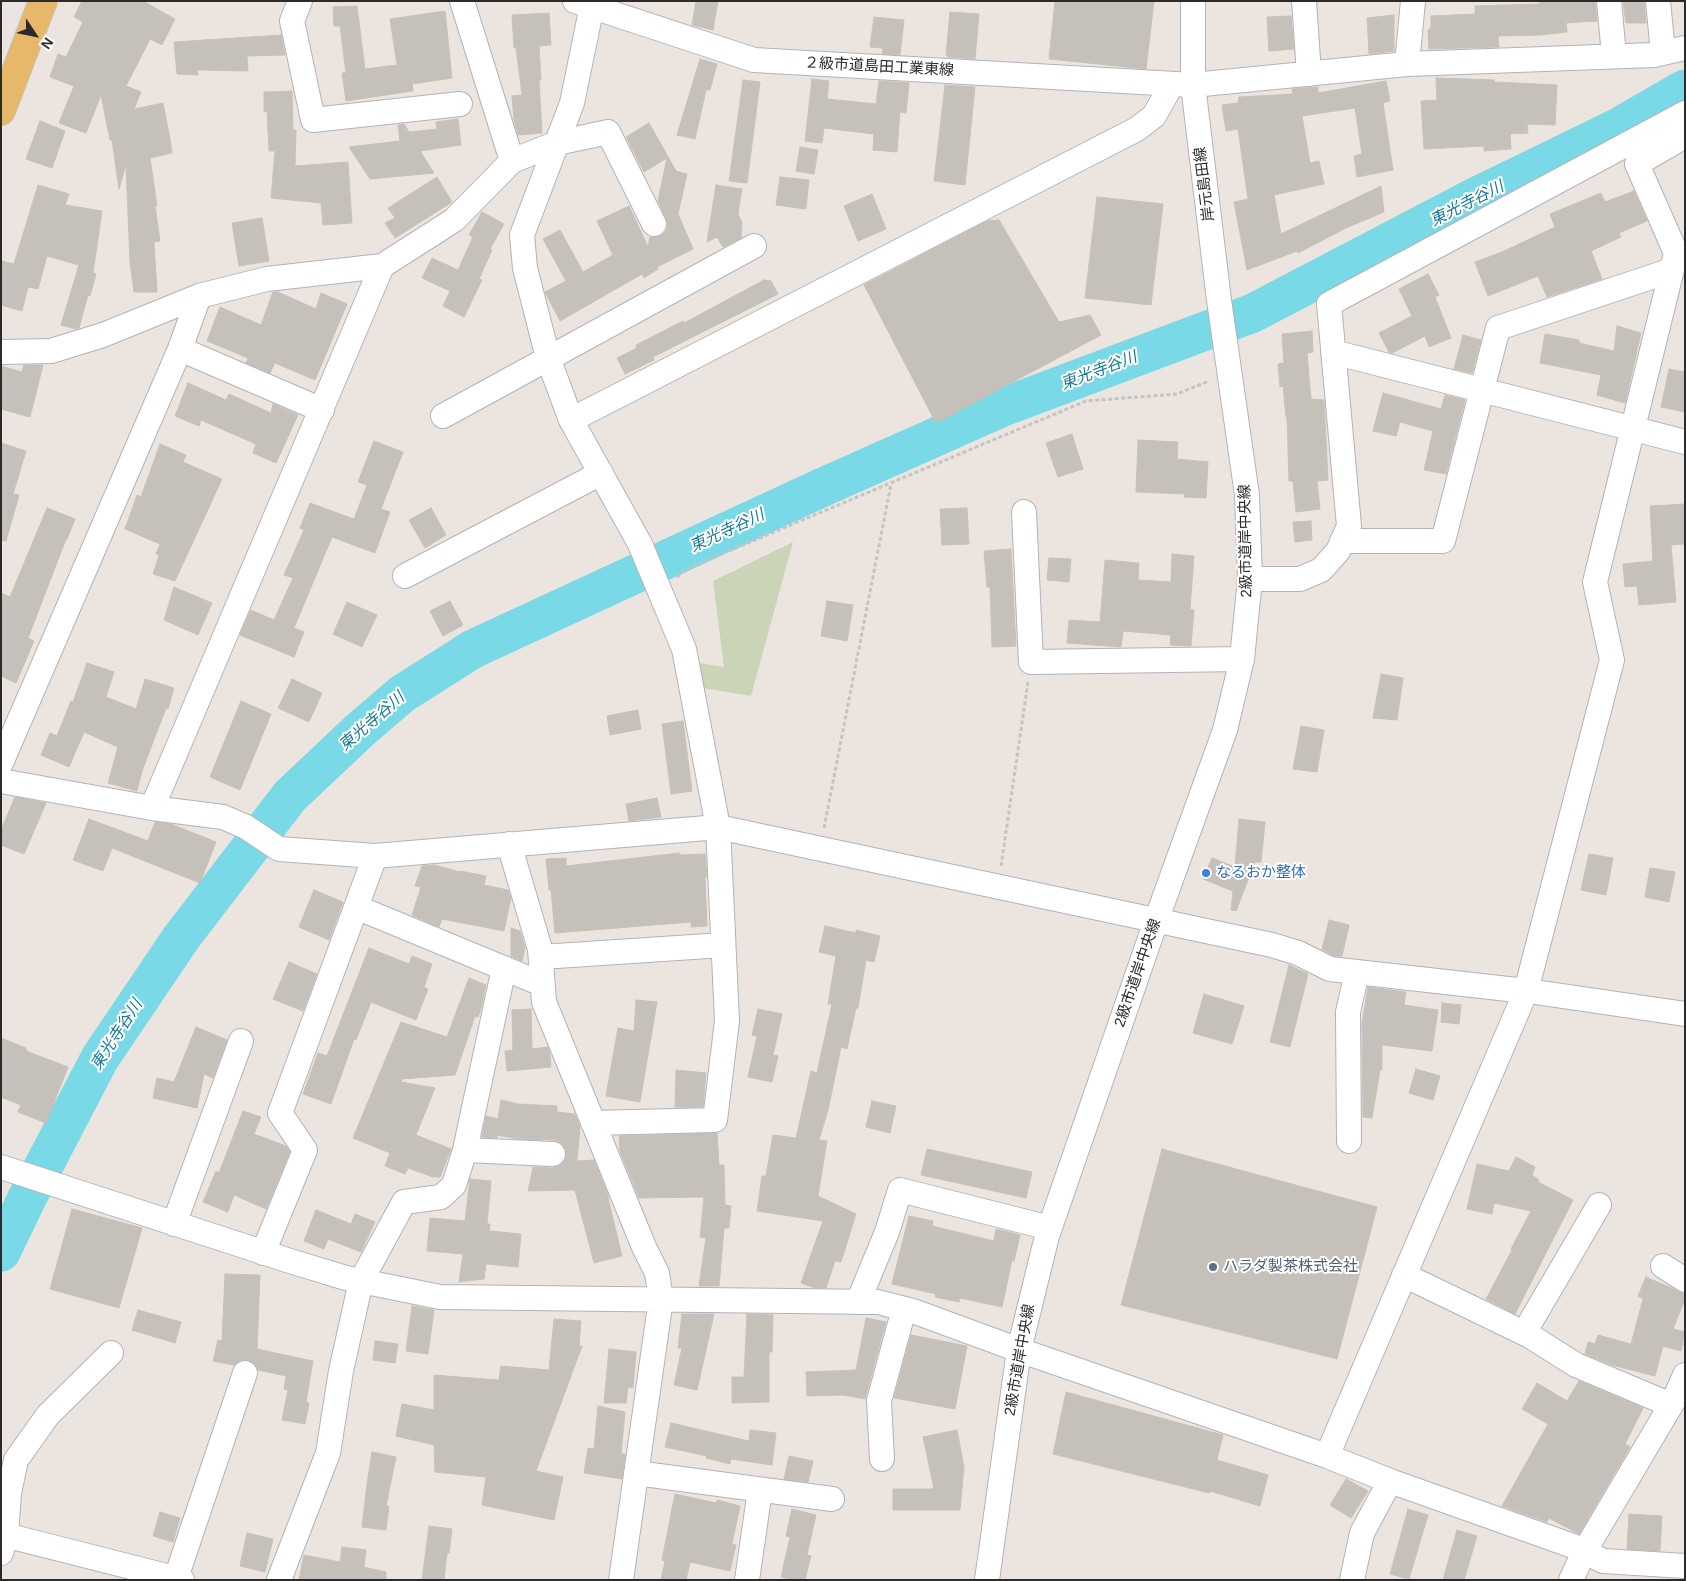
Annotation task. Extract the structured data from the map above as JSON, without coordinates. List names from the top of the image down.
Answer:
{
  "streets": {
    "street": ["２級市道島田工業東線", "岸元島田線", "2級市道岸中央線"]
  },
  "crossings": [
    ["２級市道島田工業東線", "岸元島田線"],
    ["岸元島田線", "2級市道岸中央線"]
  ],
  "water": ["東光寺谷川"],
  "places": ["なるおか整体", "ハラダ製茶株式会社"],
  "north": "bottom right"
}
